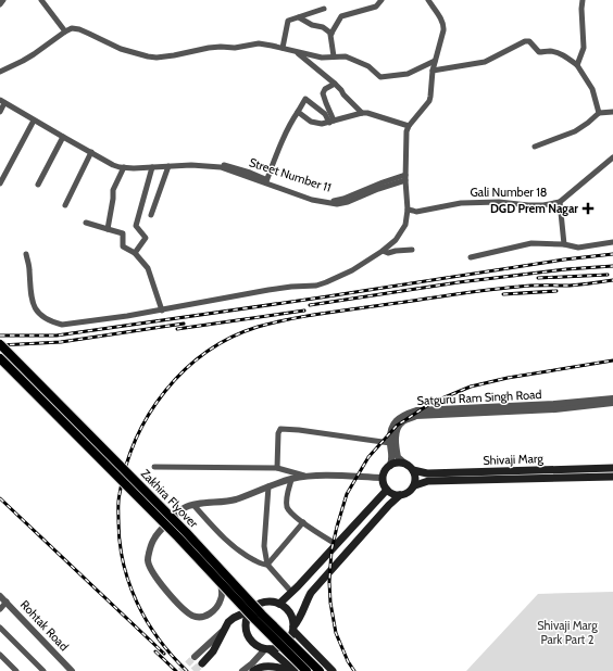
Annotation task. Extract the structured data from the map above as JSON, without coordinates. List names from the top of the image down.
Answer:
{
  "streets": {
    "main road": ["Shivaji Marg", "Zakhira Flyover"],
    "street": [
      "Street Number 11",
      "Gali Number 18",
      "Satguru Ram Singh Road",
      "Rohtak Road"
    ]
  },
  "crossings": [
    ["Satguru Ram Singh Road", "Shivaji Marg"]
  ],
  "parks": ["Shivaji Marg Park Part 2"],
  "places": {
    "health": ["DGD Prem Nagar"]
  }
}
